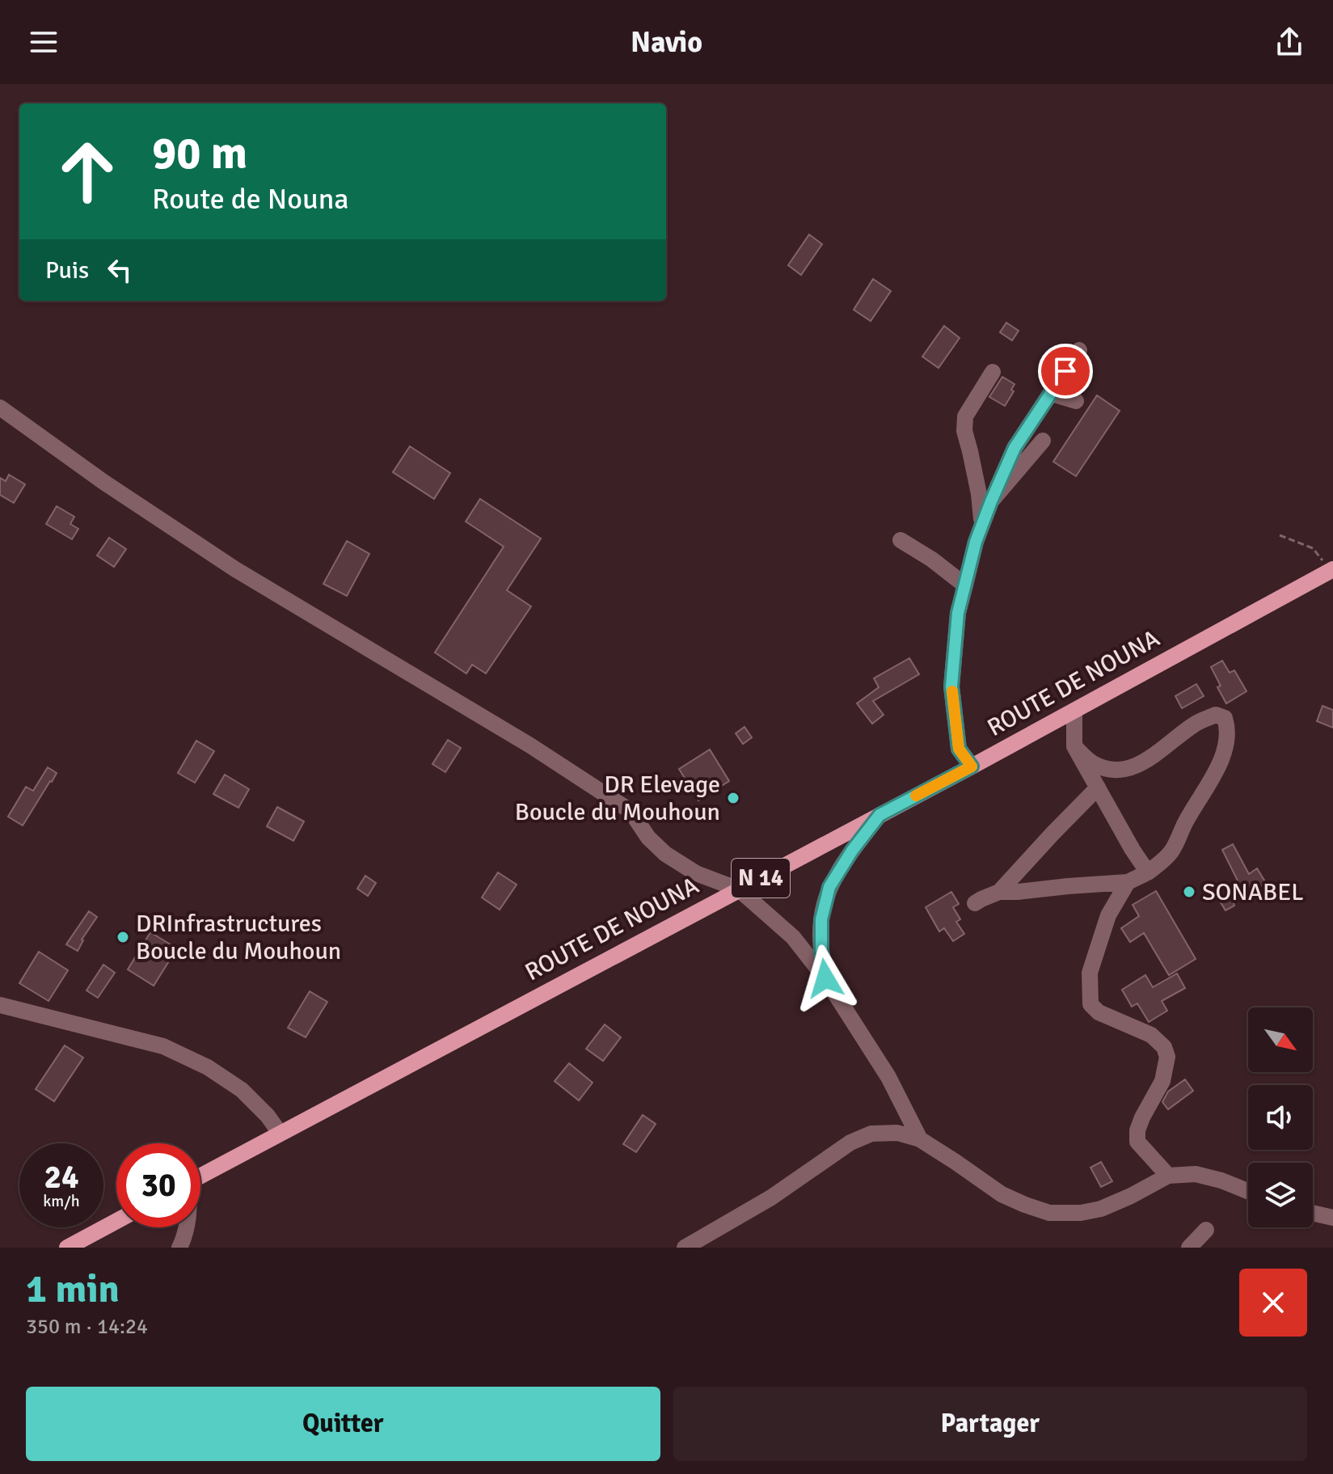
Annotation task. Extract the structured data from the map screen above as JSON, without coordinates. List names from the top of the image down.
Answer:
{
  "streets": {
    "main road": ["ROUTE DE NOUNA", "N 14"]
  },
  "places": ["DR Elevage Boucle du Mouhoun", "SONABEL", "DRInfrastructures Boucle du Mouhoun"],
  "north": "bottom right",
  "page": {
    "header": "Navio",
    "turn": ["90 m", "Route de Nouna"],
    "then": "Puis",
    "speed": "24 km/h",
    "limit": "30",
    "heading": ["1 min", "350 m · 14:24"],
    "buttons": ["Quitter", "Partager"]
  }
}
